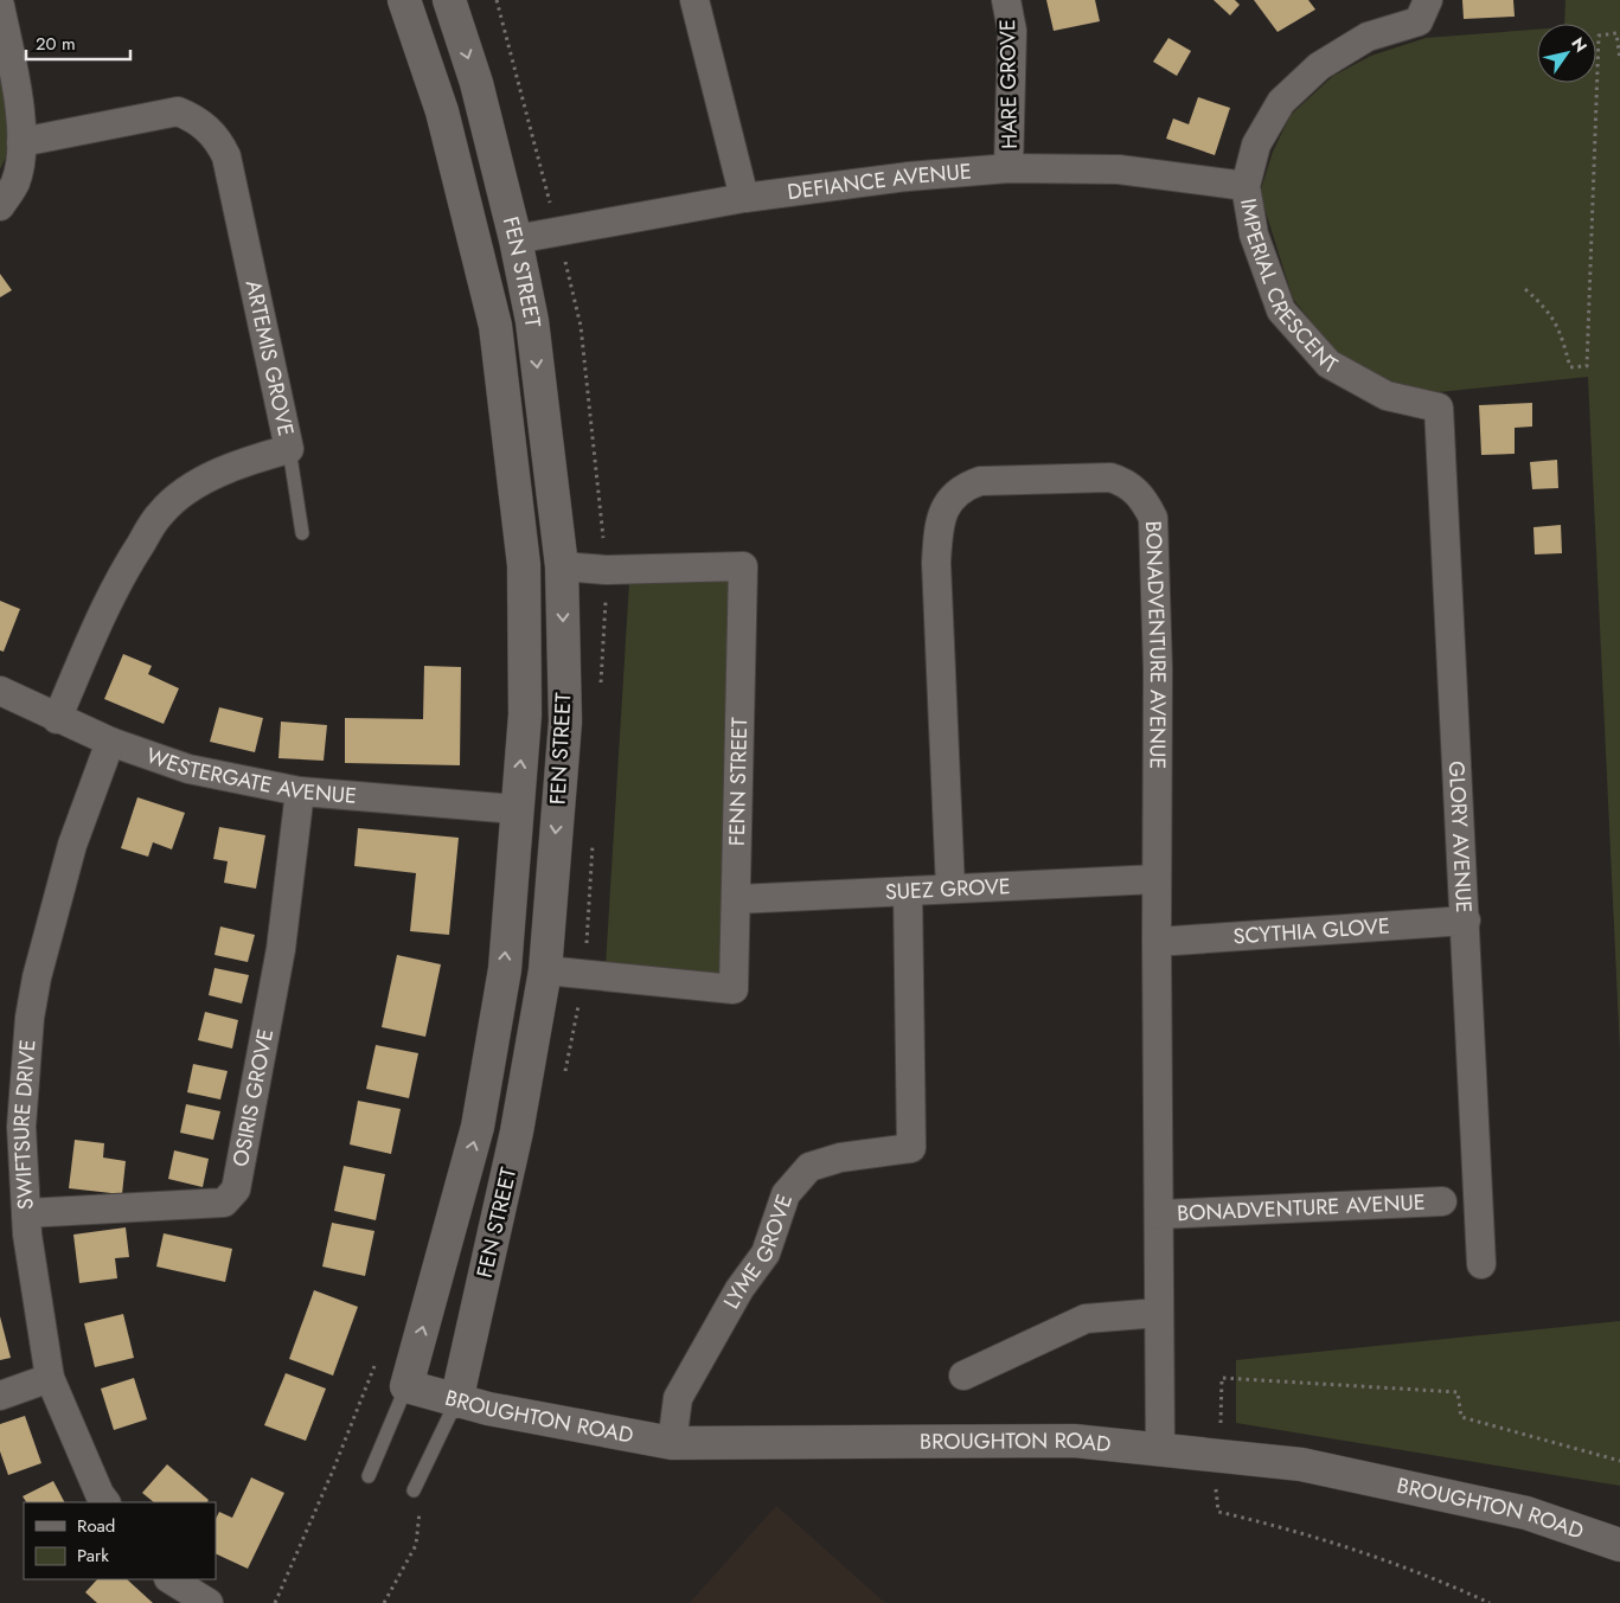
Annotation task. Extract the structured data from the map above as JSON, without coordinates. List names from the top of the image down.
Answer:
{
  "streets": {
    "street": [
      "HARE GROVE",
      "DEFIANCE AVENUE",
      "FEN STREET",
      "IMPERIAL CRESCENT",
      "ARTEMIS GROVE",
      "BONADVENTURE AVENUE",
      "WESTERGATE AVENUE",
      "FENN STREET",
      "GLORY AVENUE",
      "SUEZ GROVE",
      "SCYTHIA GLOVE",
      "OSIRIS GROVE",
      "SWIFTSURE DRIVE",
      "LYME GROVE",
      "BROUGHTON ROAD"
    ]
  },
  "crossings": [
    ["HARE GROVE", "DEFIANCE AVENUE"],
    ["DEFIANCE AVENUE", "FEN STREET"],
    ["DEFIANCE AVENUE", "IMPERIAL CRESCENT"],
    ["FEN STREET", "WESTERGATE AVENUE"],
    ["FEN STREET", "FENN STREET"],
    ["FEN STREET", "BROUGHTON ROAD"],
    ["IMPERIAL CRESCENT", "GLORY AVENUE"],
    ["ARTEMIS GROVE", "WESTERGATE AVENUE"],
    ["BONADVENTURE AVENUE", "SUEZ GROVE"],
    ["BONADVENTURE AVENUE", "SCYTHIA GLOVE"],
    ["BONADVENTURE AVENUE", "BROUGHTON ROAD"],
    ["WESTERGATE AVENUE", "OSIRIS GROVE"],
    ["WESTERGATE AVENUE", "SWIFTSURE DRIVE"],
    ["FENN STREET", "SUEZ GROVE"],
    ["GLORY AVENUE", "SCYTHIA GLOVE"],
    ["SUEZ GROVE", "LYME GROVE"],
    ["OSIRIS GROVE", "SWIFTSURE DRIVE"],
    ["LYME GROVE", "BROUGHTON ROAD"]
  ],
  "legend": ["Road", "Park"],
  "scale_bar": "20 m",
  "north": "top right"
}
